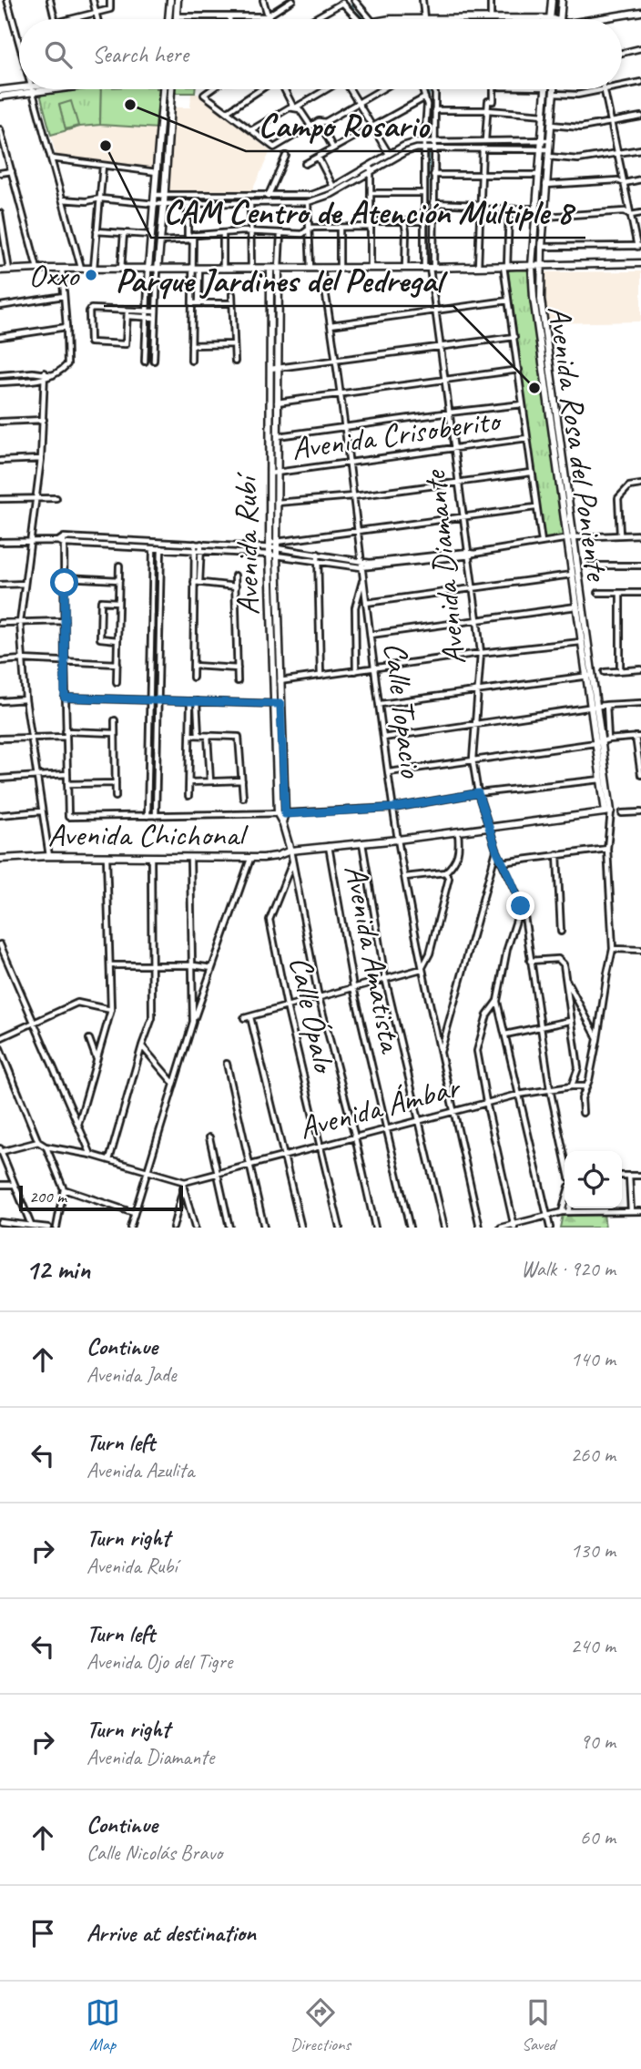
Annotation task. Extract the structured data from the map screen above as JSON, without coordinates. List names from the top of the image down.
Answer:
{
  "streets": {
    "street": [
      "Avenida Crisoberito",
      "Avenida Rosa del Poniente",
      "Avenida Rubí",
      "Avenida Diamante",
      "Calle Topacio",
      "Avenida Chichonal",
      "Avenida Amatista",
      "Calle Ópalo",
      "Avenida Ámbar"
    ]
  },
  "crossings": [
    ["Avenida Crisoberito", "Avenida Rubí"],
    ["Avenida Crisoberito", "Avenida Diamante"],
    ["Avenida Crisoberito", "Calle Topacio"],
    ["Avenida Rubí", "Avenida Chichonal"],
    ["Avenida Rubí", "Calle Ópalo"],
    ["Avenida Rubí", "Avenida Ámbar"],
    ["Avenida Diamante", "Avenida Chichonal"],
    ["Avenida Diamante", "Avenida Ámbar"],
    ["Calle Topacio", "Avenida Chichonal"],
    ["Calle Topacio", "Avenida Ámbar"],
    ["Avenida Chichonal", "Avenida Amatista"],
    ["Avenida Amatista", "Avenida Ámbar"],
    ["Calle Ópalo", "Avenida Ámbar"]
  ],
  "places": [
    "Campo Rosario",
    "CAM Centro de Atención Múltiple 8",
    "Oxxo",
    "Parque Jardines del Pedregal"
  ],
  "scale_bar": "200 m",
  "page": {
    "search": "Search here",
    "scale": "200 m",
    "heading": ["12 min", "Walk · 920 m"],
    "list": [
      ["Continue", "Avenida Jade", "140 m"],
      ["Turn left", "Avenida Azulita", "260 m"],
      ["Turn right", "Avenida Rubí", "130 m"],
      ["Turn left", "Avenida Ojo del Tigre", "240 m"],
      ["Turn right", "Avenida Diamante", "90 m"],
      ["Continue", "Calle Nicolás Bravo", "60 m"],
      "Arrive at destination"
    ],
    "nav": ["Map", "Directions", "Saved"]
  }
}
